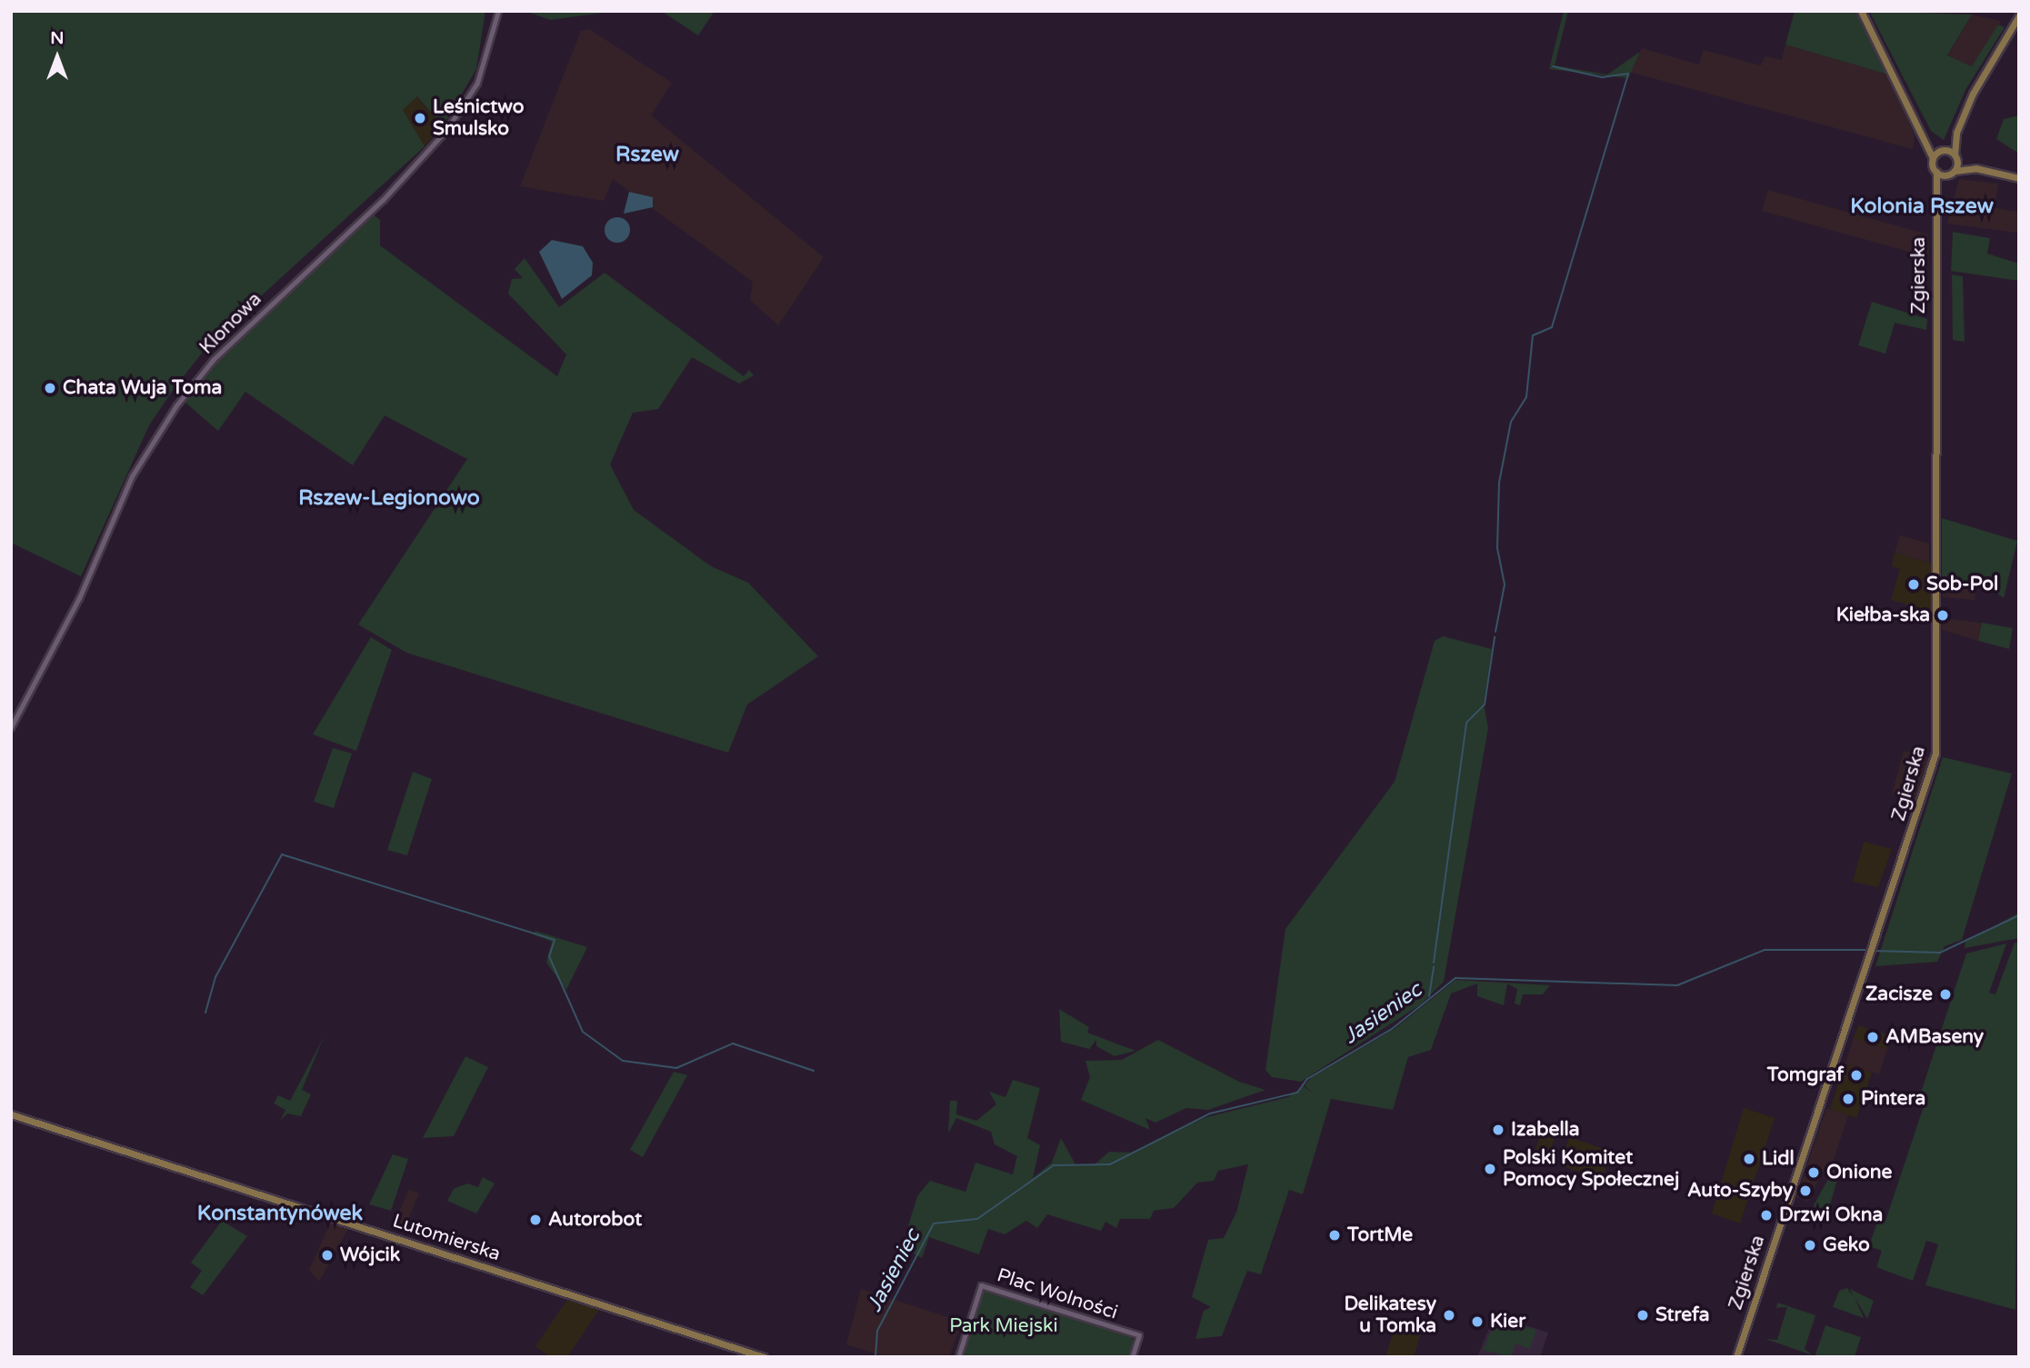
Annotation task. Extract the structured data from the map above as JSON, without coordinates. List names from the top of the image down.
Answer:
{
  "streets": {
    "main road": ["Zgierska", "Lutomierska"],
    "street": ["Klonowa", "Plac Wolności"]
  },
  "districts": [
    "Rszew",
    "Kolonia Rszew",
    "Rszew-Legionowo",
    "Konstantynówek"
  ],
  "water": ["Jasieniec"],
  "parks": ["Park Miejski"],
  "places": [
    "Leśnictwo Smulsko",
    "Chata Wuja Toma",
    "Sob-Pol",
    "Kiełba-ska",
    "Zacisze",
    "AMBaseny",
    "Tomgraf",
    "Pintera",
    "Izabella",
    "Lidl",
    "Polski Komitet Pomocy Społecznej",
    "Onione",
    "Auto-Szyby",
    "Drzwi Okna",
    "Autorobot",
    "TortMe",
    "Geko",
    "Wójcik",
    "Delikatesy u Tomka",
    "Strefa",
    "Kier"
  ],
  "north": "top"
}
